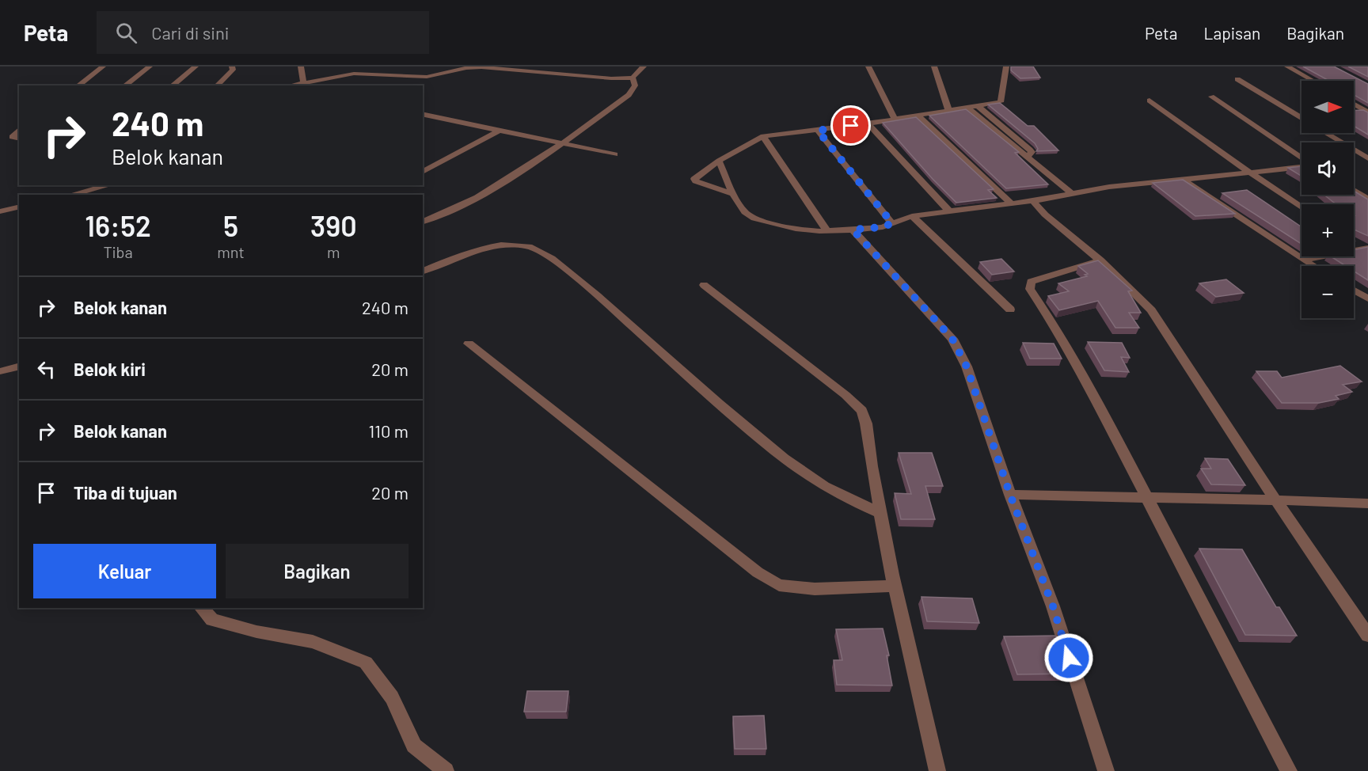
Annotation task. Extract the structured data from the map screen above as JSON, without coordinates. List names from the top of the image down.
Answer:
{
  "north": "right",
  "page": {
    "header": "Peta",
    "search": "Cari di sini",
    "nav": ["Peta", "Lapisan", "Bagikan"],
    "map_buttons": ["+", "−"],
    "turn": ["240 m", "Belok kanan"],
    "eta": [
      "16:52",
      "Tiba",
      "5",
      "mnt",
      "390",
      "m"
    ],
    "list": [
      {
        "name": "Belok kanan",
        "value": "240 m"
      },
      {
        "name": "Belok kiri",
        "value": "20 m"
      },
      {
        "name": "Belok kanan",
        "value": "110 m"
      },
      {
        "name": "Tiba di tujuan",
        "value": "20 m"
      }
    ],
    "buttons": ["Keluar", "Bagikan"]
  }
}
